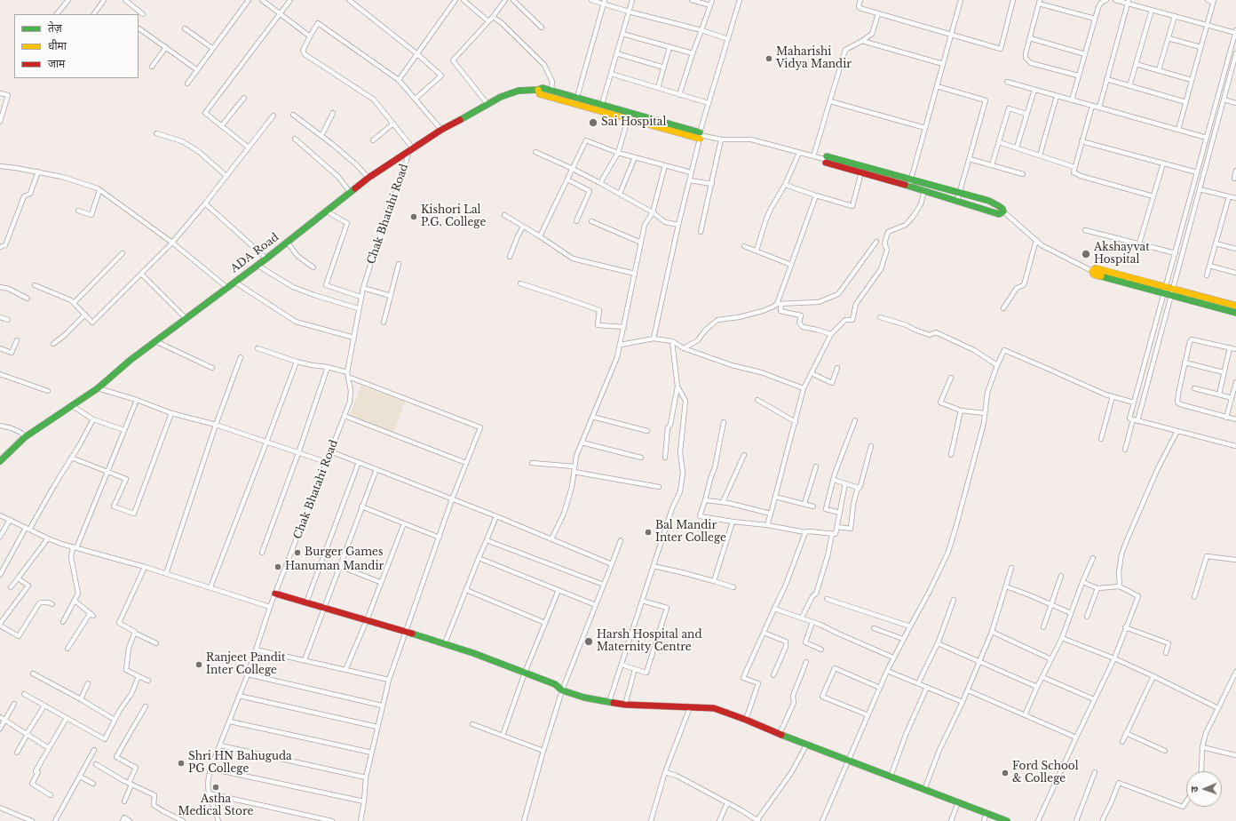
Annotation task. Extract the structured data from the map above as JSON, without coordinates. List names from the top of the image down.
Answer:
{
  "streets": {
    "street": ["Chak Bhatahi Road", "ADA Road"]
  },
  "crossings": [
    ["Chak Bhatahi Road", "ADA Road"]
  ],
  "places": [
    "Maharishi Vidya Mandir",
    "Sai Hospital",
    "Kishori Lal P.G. College",
    "Akshayvat Hospital",
    "Bal Mandir Inter College",
    "Burger Games",
    "Hanuman Mandir",
    "Harsh Hospital and Maternity Centre",
    "Ranjeet Pandit Inter College",
    "Shri HN Bahuguda PG College",
    "Ford School & College",
    "Astha Medical Store"
  ],
  "legend": ["तेज़", "धीमा", "जाम"],
  "north": "left"
}
